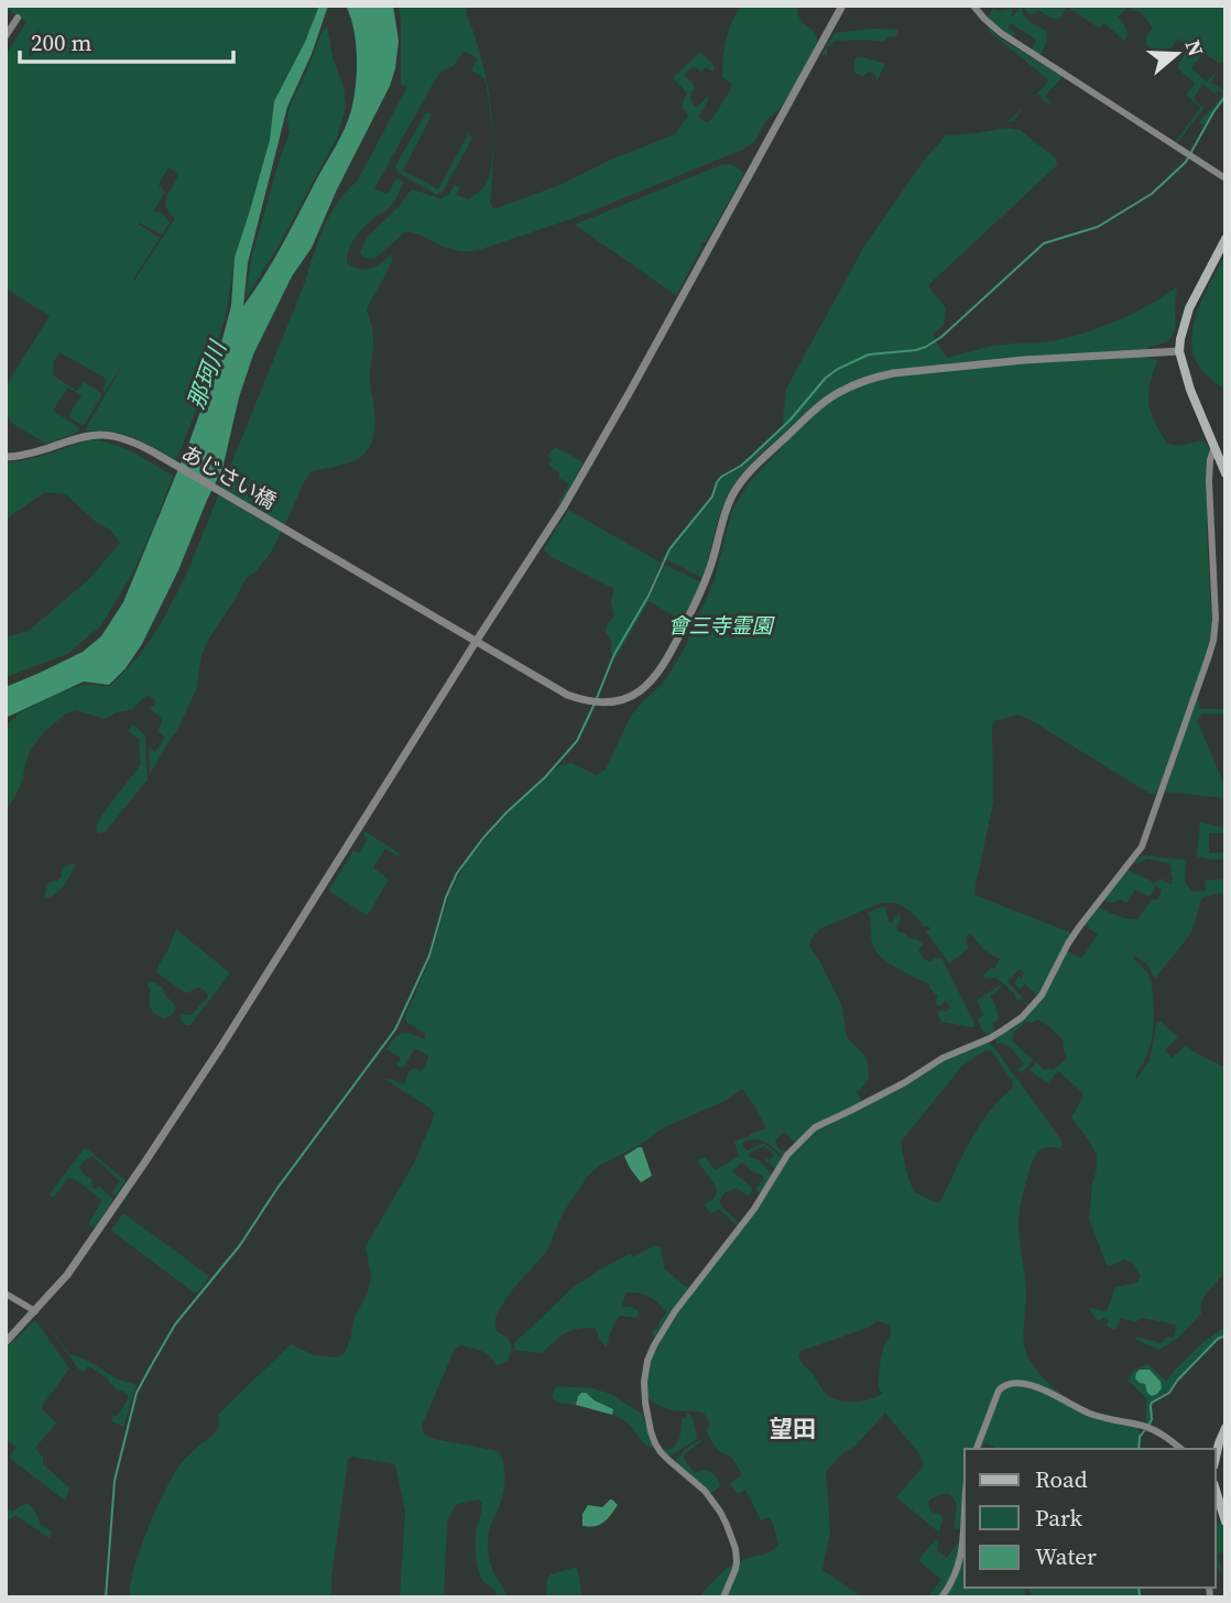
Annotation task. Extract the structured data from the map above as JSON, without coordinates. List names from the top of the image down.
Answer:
{
  "streets": {
    "street": ["あじさい橋"]
  },
  "districts": ["望田"],
  "water": ["那珂川"],
  "parks": ["會三寺霊園"],
  "legend": ["Road", "Park", "Water"],
  "scale_bar": "200 m",
  "north": "right"
}
